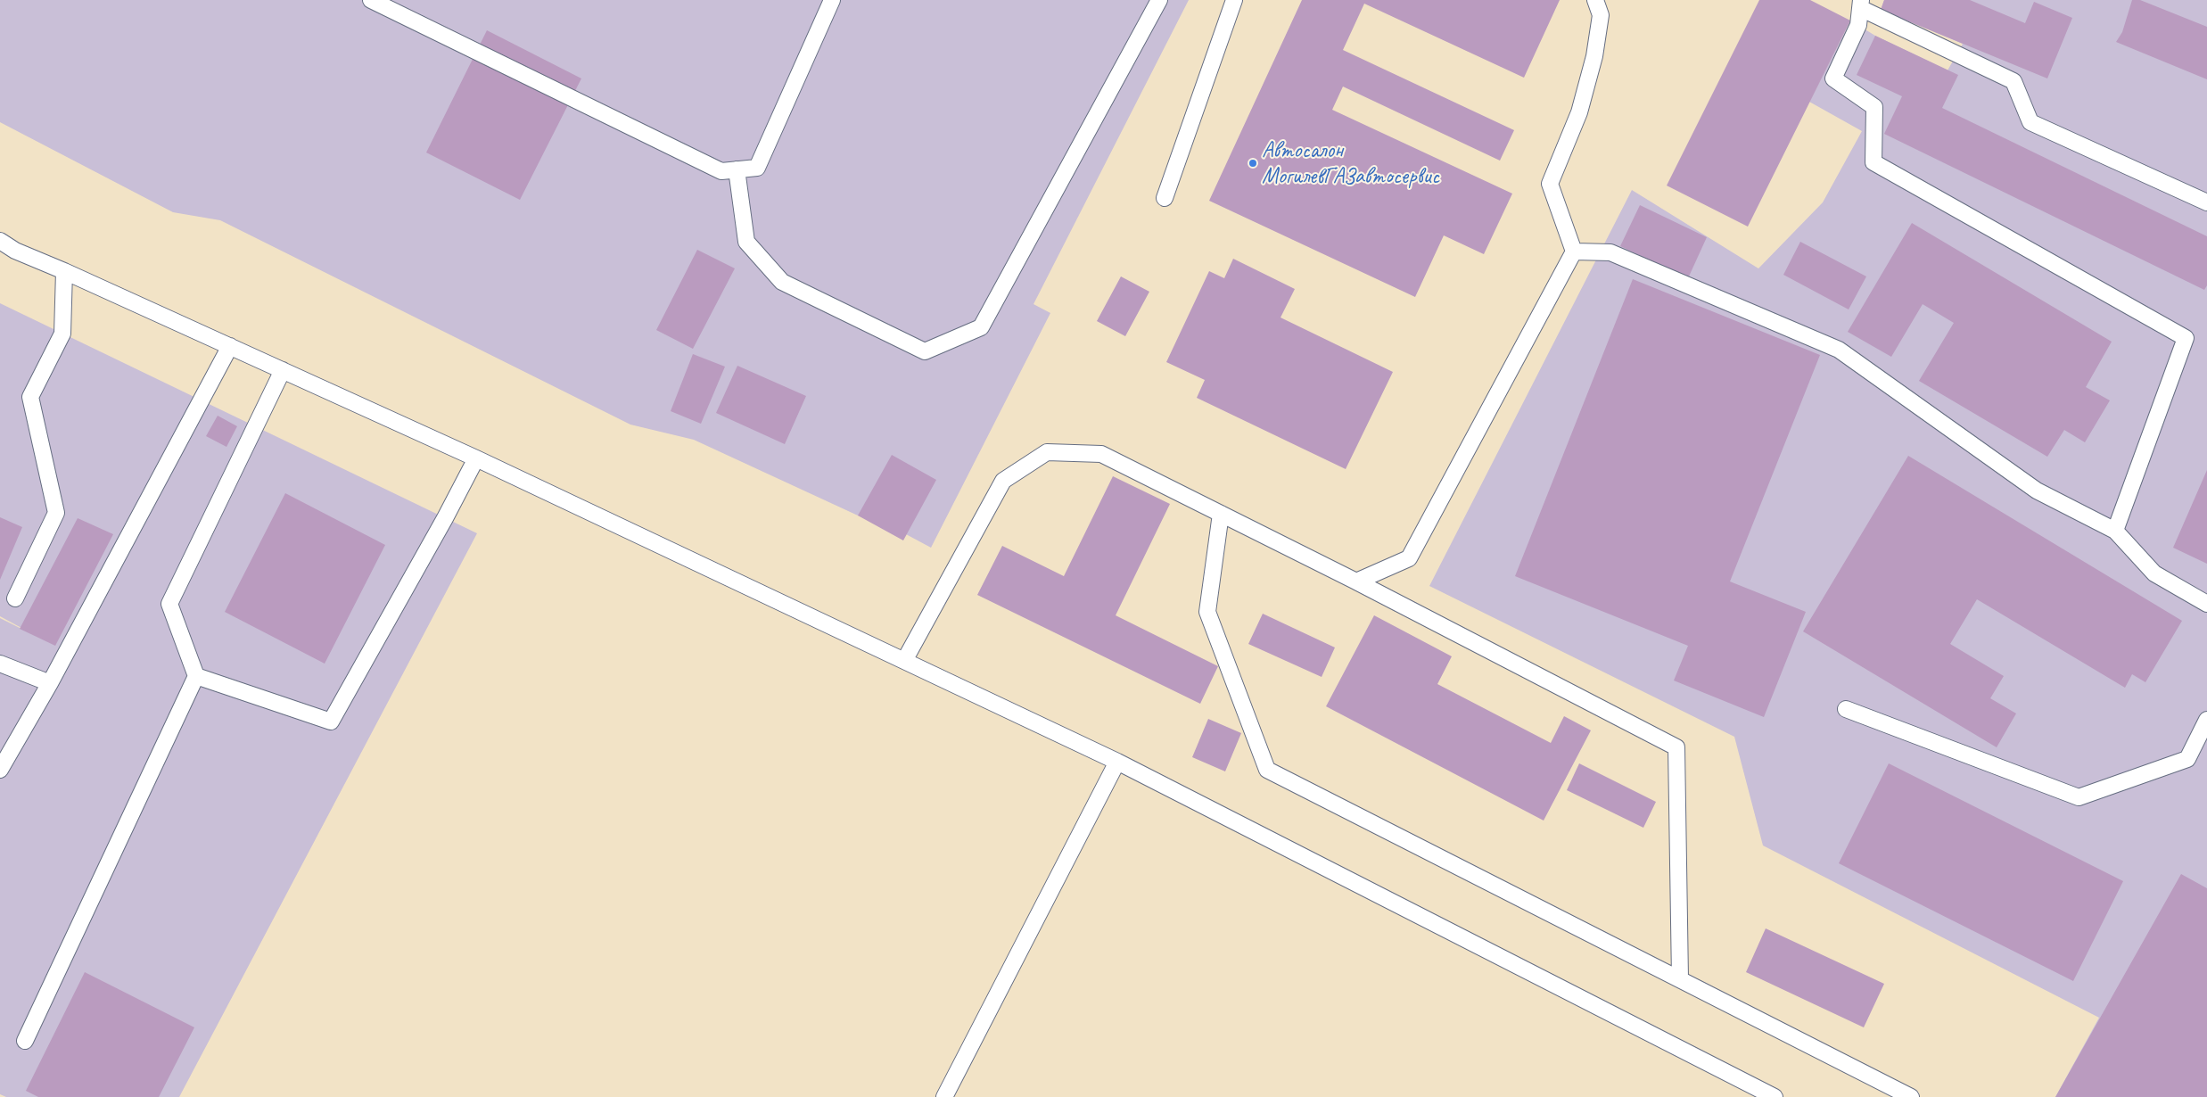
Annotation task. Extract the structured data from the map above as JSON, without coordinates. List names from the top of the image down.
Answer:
{
  "places": ["Автосалон МогилевГАЗавтосервис"]
}
